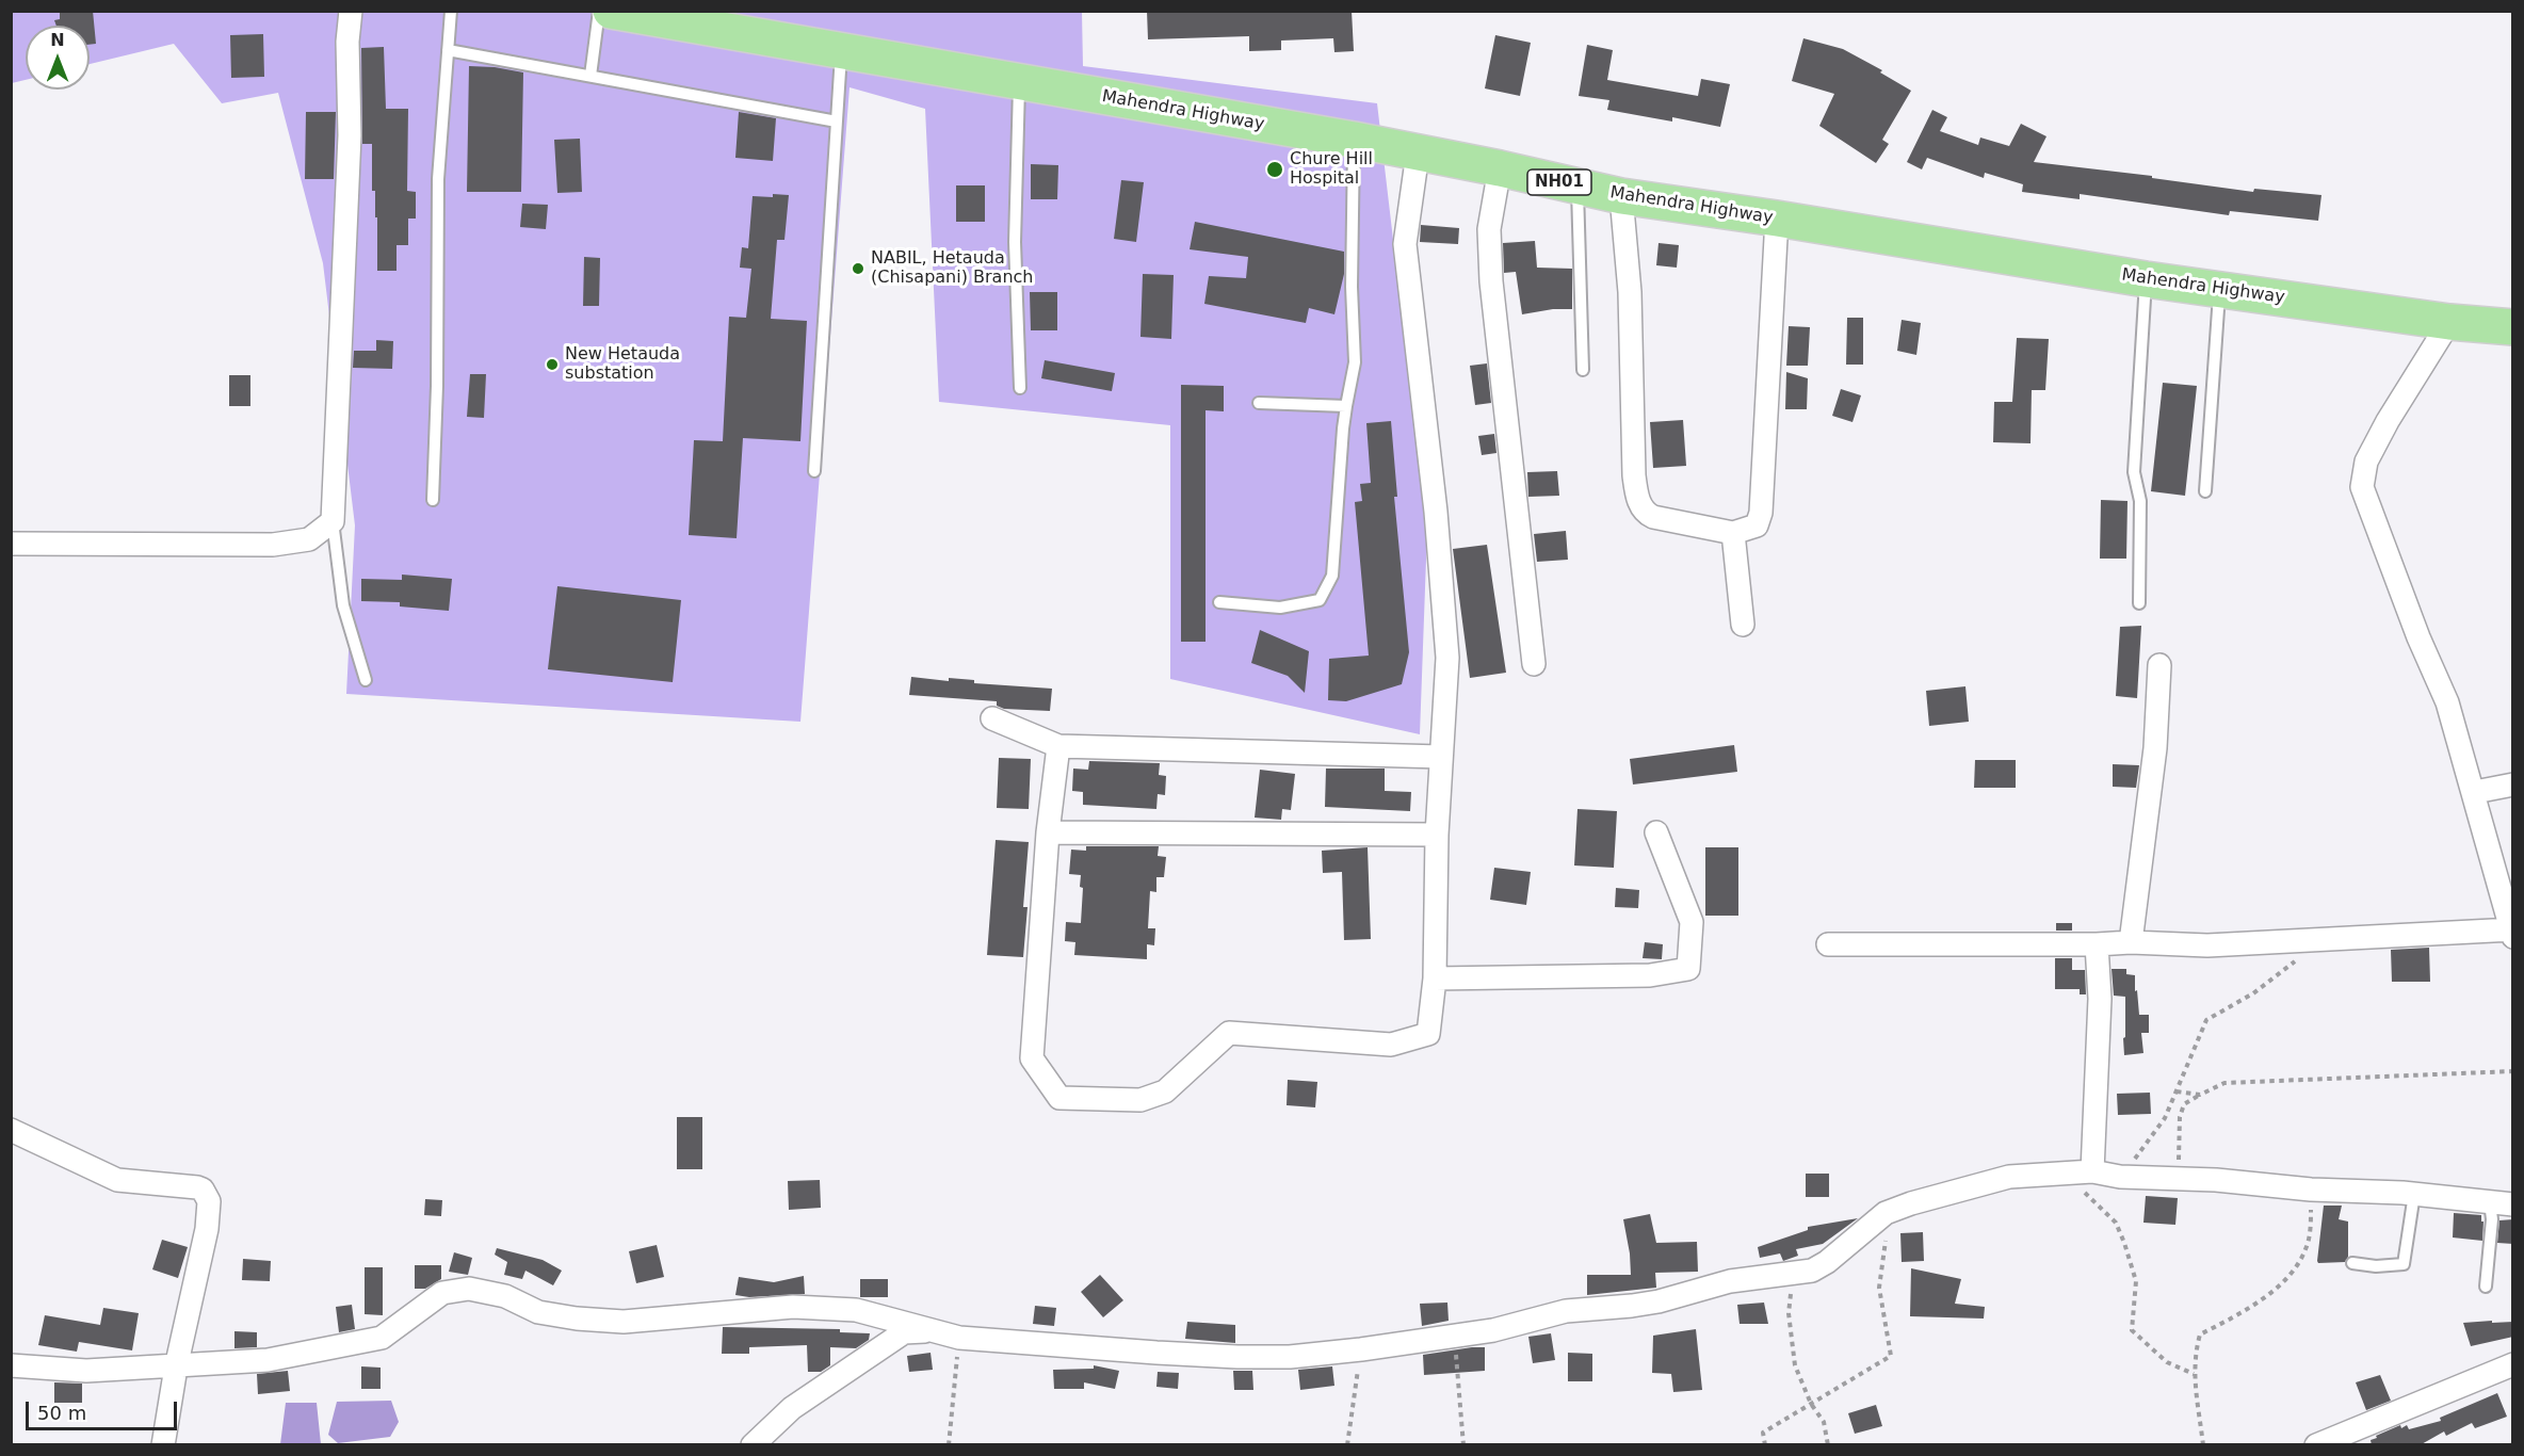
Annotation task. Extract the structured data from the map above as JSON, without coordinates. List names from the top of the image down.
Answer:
{
  "streets": {
    "highway": ["Mahendra Highway", "NH01"]
  },
  "places": ["Chure Hill Hospital", "NABIL, Hetauda (Chisapani) Branch", "New Hetauda substation"],
  "scale_bar": "50 m",
  "north": "top"
}
